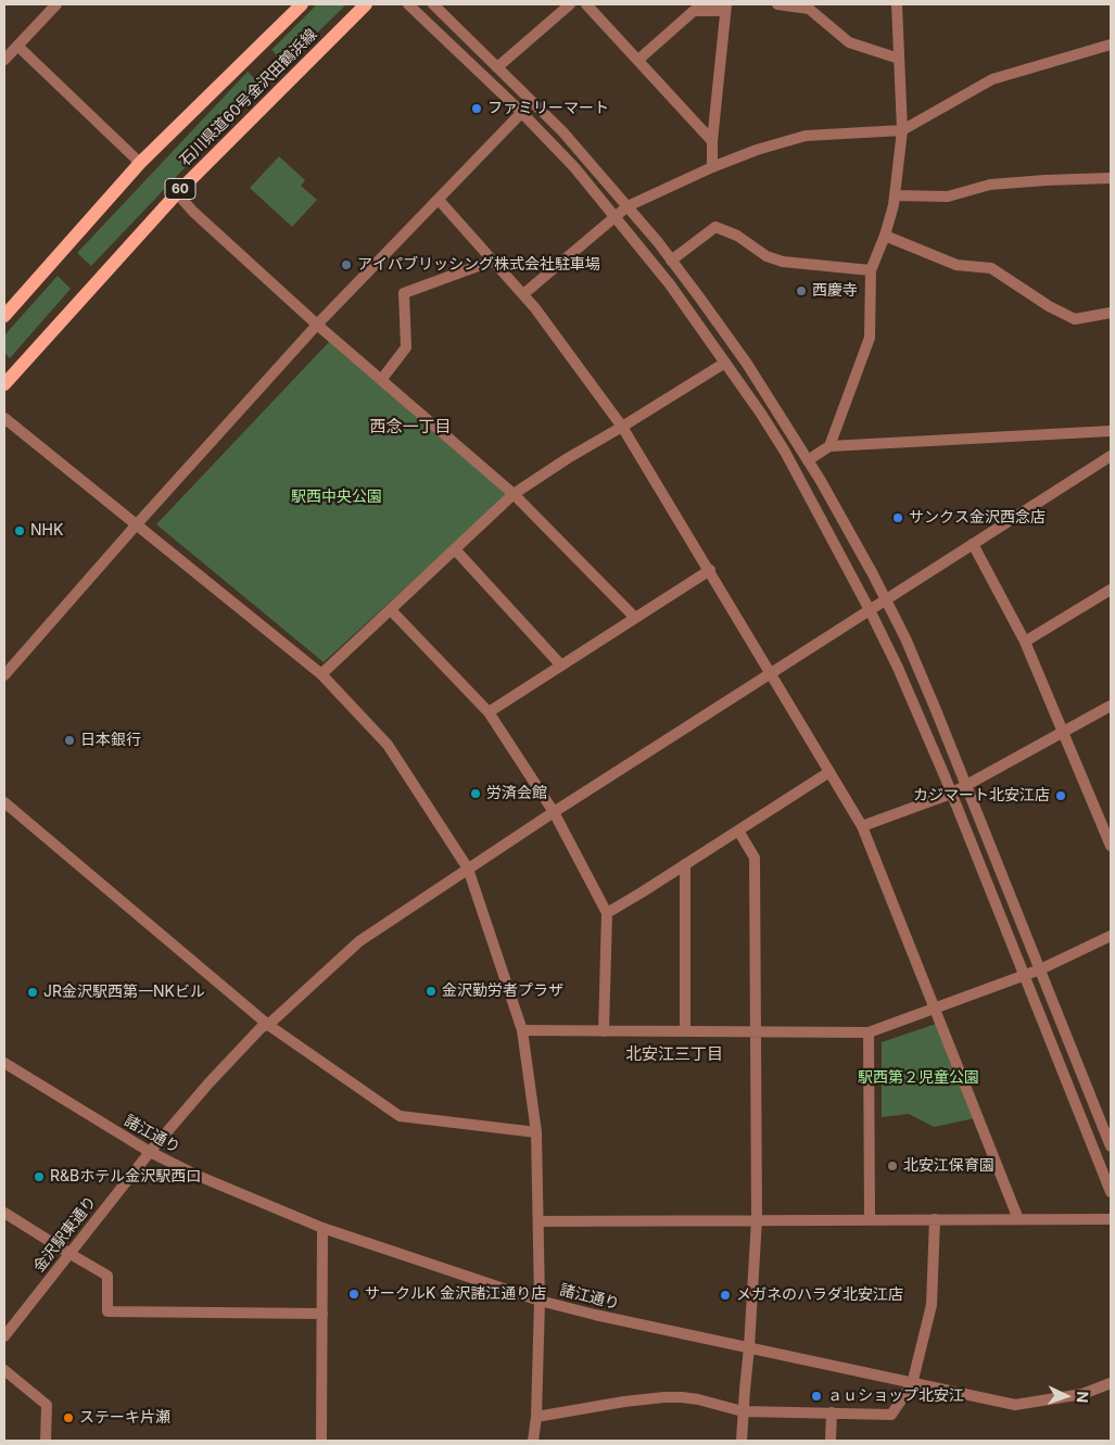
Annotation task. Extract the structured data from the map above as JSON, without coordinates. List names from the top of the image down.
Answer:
{
  "streets": {
    "main road": ["石川県道60号金沢田鶴浜線", "60"],
    "street": ["諸江通り", "金沢駅東通り"]
  },
  "crossings": [
    ["諸江通り", "金沢駅東通り"]
  ],
  "districts": ["西念一丁目", "北安江三丁目"],
  "parks": ["駅西中央公園", "駅西第２児童公園"],
  "places": [
    "ファミリーマート",
    "アイパブリッシング株式会社駐車場",
    "西慶寺",
    "サンクス金沢西念店",
    "NHK",
    "日本銀行",
    "労済会館",
    "カジマート北安江店",
    "金沢勤労者プラザ",
    "JR金沢駅西第一NKビル",
    "北安江保育園",
    "R&Bホテル金沢駅西口",
    "サークルK 金沢諸江通り店",
    "メガネのハラダ北安江店",
    "ａｕショップ北安江",
    "ステーキ片瀬"
  ],
  "north": "right"
}
